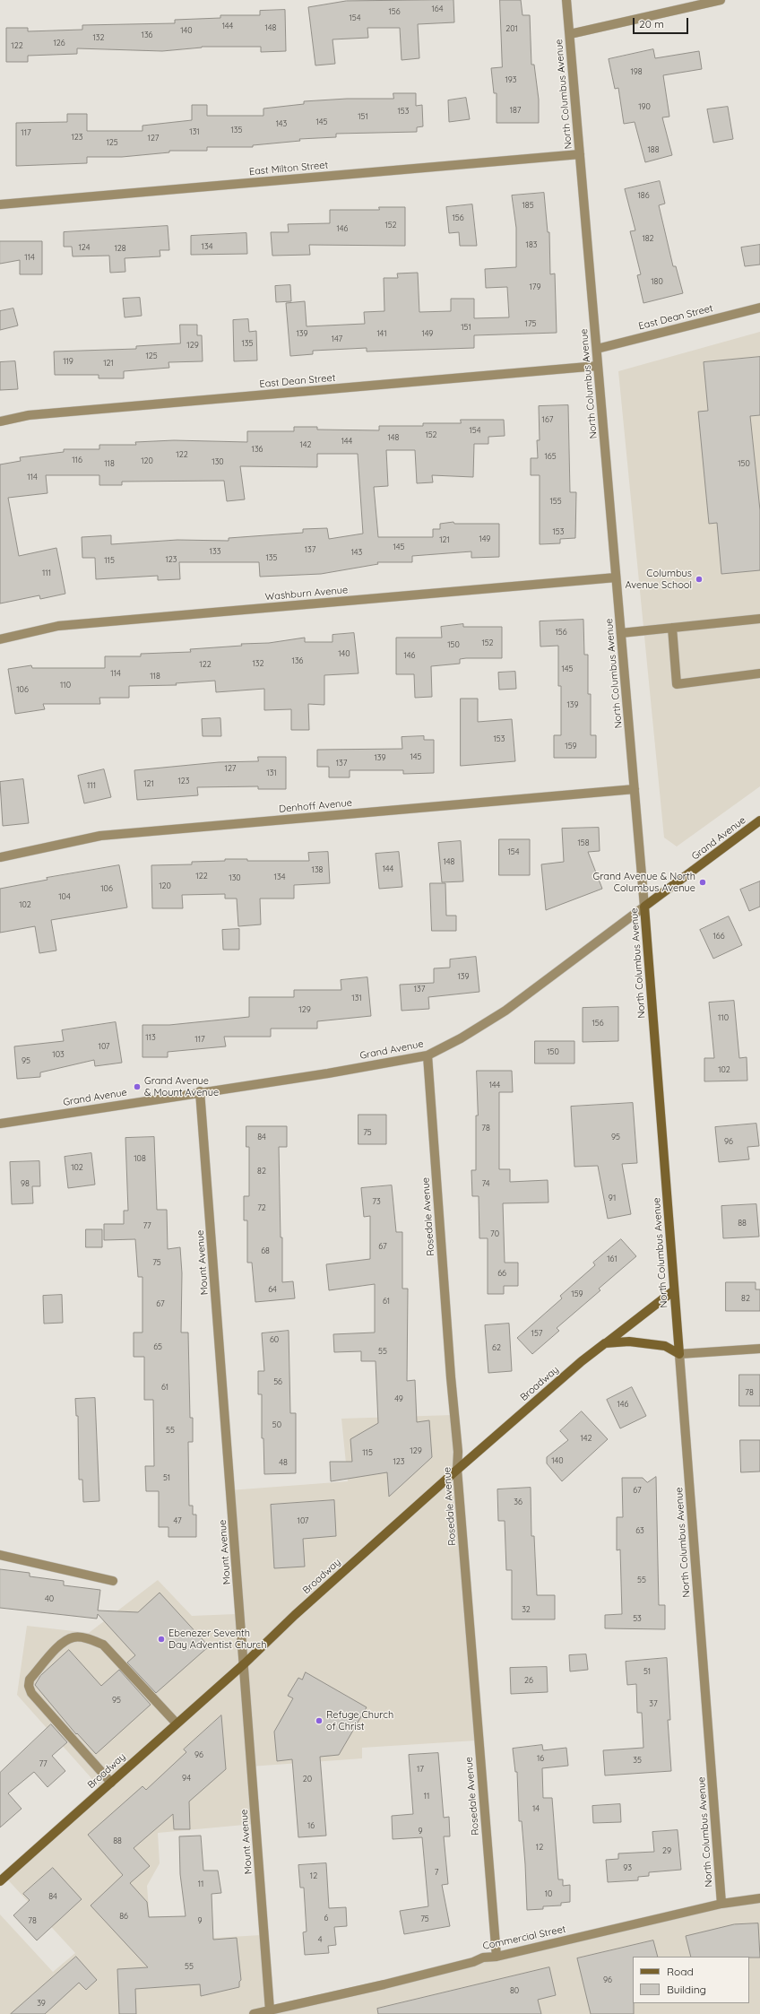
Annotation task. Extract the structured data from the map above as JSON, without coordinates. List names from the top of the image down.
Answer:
{
  "streets": {
    "street": [
      "North Columbus Avenue",
      "East Milton Street",
      "East Dean Street",
      "Washburn Avenue",
      "Denhoff Avenue",
      "Grand Avenue",
      "Rosedale Avenue",
      "Mount Avenue",
      "Broadway",
      "Commercial Street"
    ]
  },
  "crossings": [
    ["North Columbus Avenue", "East Milton Street"],
    ["North Columbus Avenue", "East Dean Street"],
    ["North Columbus Avenue", "Washburn Avenue"],
    ["North Columbus Avenue", "Denhoff Avenue"],
    ["North Columbus Avenue", "Grand Avenue"],
    ["North Columbus Avenue", "Broadway"],
    ["North Columbus Avenue", "Commercial Street"],
    ["Grand Avenue", "Rosedale Avenue"],
    ["Grand Avenue", "Mount Avenue"],
    ["Rosedale Avenue", "Broadway"],
    ["Rosedale Avenue", "Commercial Street"],
    ["Mount Avenue", "Broadway"],
    ["Mount Avenue", "Commercial Street"]
  ],
  "places": [
    "Columbus Avenue School",
    "Grand Avenue & North Columbus Avenue",
    "Grand Avenue & Mount Avenue",
    "Ebenezer Seventh Day Adventist Church",
    "Refuge Church of Christ"
  ],
  "house_numbers": [
    "164",
    "156",
    "154",
    "144",
    "148",
    "201",
    "140",
    "136",
    "132",
    "126",
    "122",
    "198",
    "193",
    "190",
    "187",
    "153",
    "151",
    "145",
    "143",
    "135",
    "131",
    "117",
    "123",
    "127",
    "125",
    "188",
    "186",
    "185",
    "156",
    "152",
    "146",
    "182",
    "183",
    "134",
    "124",
    "128",
    "114",
    "180",
    "179",
    "175",
    "151",
    "139",
    "141",
    "149",
    "147",
    "135",
    "129",
    "125",
    "119",
    "121",
    "167",
    "154",
    "152",
    "148",
    "144",
    "142",
    "136",
    "122",
    "165",
    "116",
    "120",
    "130",
    "118",
    "150",
    "114",
    "155",
    "153",
    "149",
    "121",
    "145",
    "137",
    "133",
    "143",
    "135",
    "123",
    "115",
    "111",
    "156",
    "152",
    "150",
    "140",
    "146",
    "136",
    "132",
    "122",
    "145",
    "114",
    "118",
    "110",
    "106",
    "139",
    "153",
    "159",
    "145",
    "139",
    "137",
    "127",
    "131",
    "123",
    "121",
    "111",
    "158",
    "154",
    "148",
    "144",
    "138",
    "122",
    "134",
    "130",
    "120",
    "106",
    "104",
    "102",
    "166",
    "139",
    "137",
    "131",
    "129",
    "110",
    "156",
    "113",
    "117",
    "107",
    "150",
    "103",
    "95",
    "102",
    "144",
    "78",
    "75",
    "84",
    "95",
    "96",
    "108",
    "102",
    "82",
    "98",
    "74",
    "91",
    "73",
    "72",
    "88",
    "77",
    "70",
    "67",
    "68",
    "161",
    "75",
    "66",
    "64",
    "159",
    "82",
    "61",
    "67",
    "157",
    "60",
    "65",
    "62",
    "55",
    "56",
    "61",
    "78",
    "49",
    "146",
    "50",
    "55",
    "142",
    "129",
    "115",
    "140",
    "123",
    "48",
    "51",
    "67",
    "36",
    "47",
    "107",
    "63",
    "55",
    "40",
    "32",
    "53",
    "51",
    "26",
    "95",
    "37",
    "96",
    "16",
    "35",
    "77",
    "17",
    "94",
    "20",
    "11",
    "14",
    "16",
    "9",
    "88",
    "12",
    "29",
    "93",
    "7",
    "12",
    "11",
    "10",
    "84",
    "86",
    "6",
    "75",
    "78",
    "9",
    "4",
    "55",
    "96",
    "80",
    "39"
  ],
  "legend": ["Road", "Building"],
  "scale_bar": "20 m"
}
